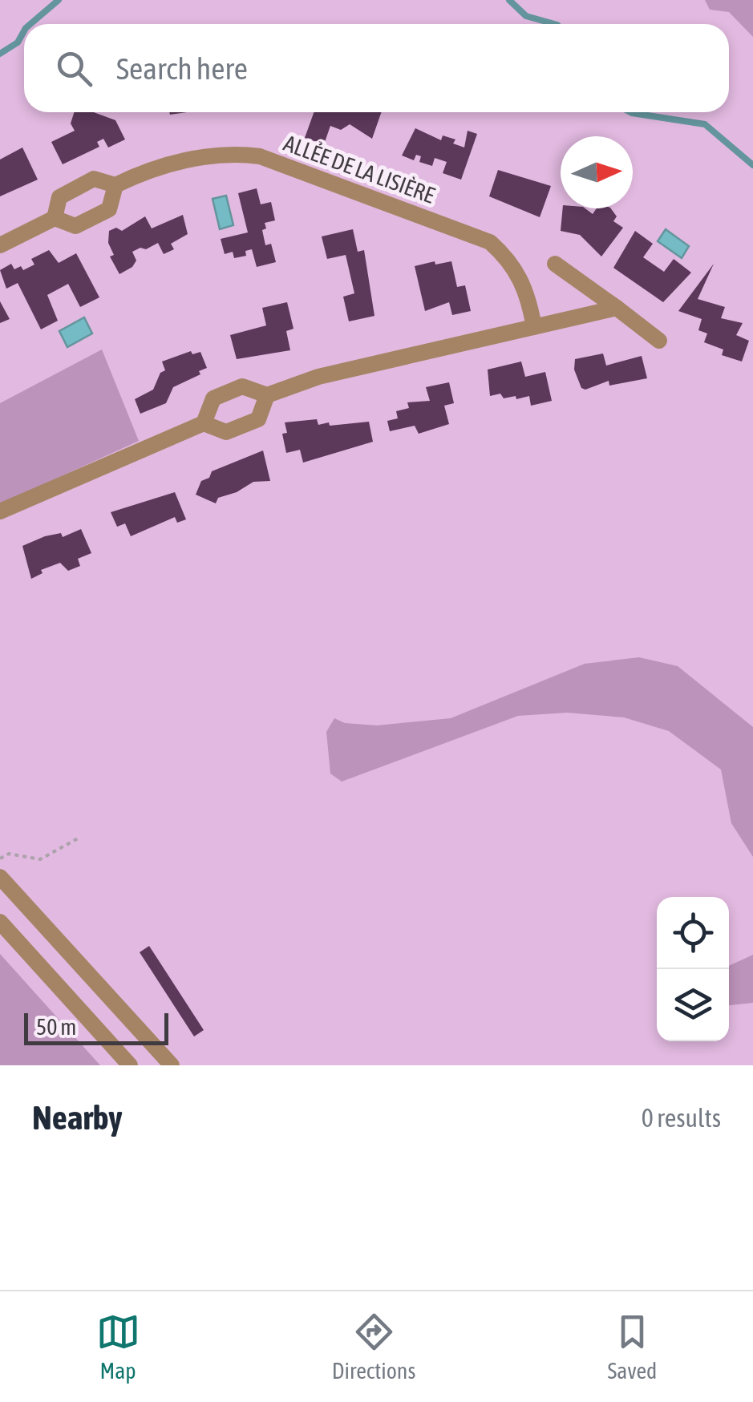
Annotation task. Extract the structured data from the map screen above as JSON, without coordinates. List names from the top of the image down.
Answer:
{
  "streets": {
    "street": ["ALLÉE DE LA LISIÈRE"]
  },
  "scale_bar": "50 m",
  "north": "right",
  "page": {
    "search": "Search here",
    "scale": "50 m",
    "heading": ["Nearby", "0 results"],
    "nav": ["Map", "Directions", "Saved"]
  }
}
